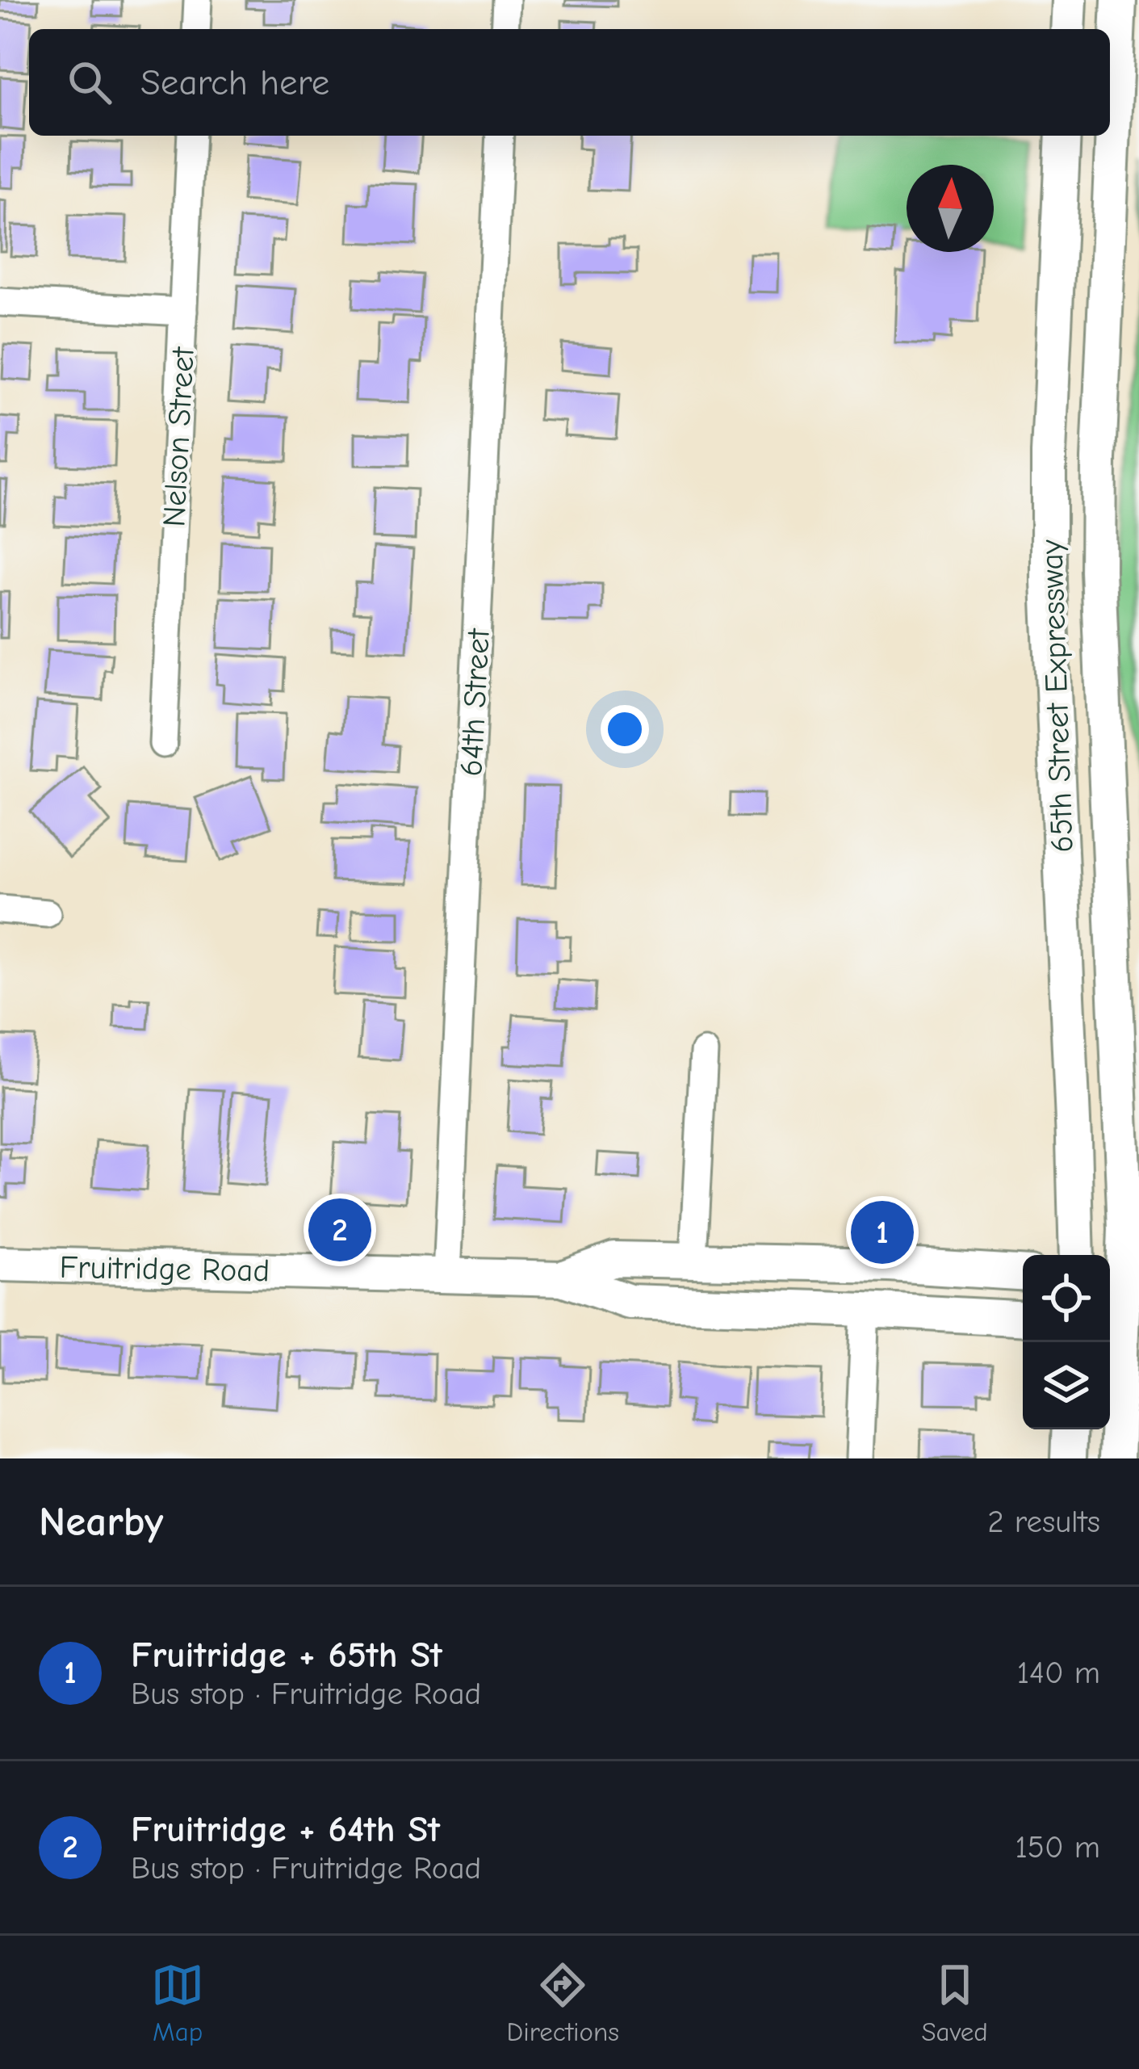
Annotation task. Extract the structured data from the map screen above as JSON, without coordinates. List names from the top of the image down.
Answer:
{
  "streets": {
    "main road": ["65th Street Expressway", "Fruitridge Road"],
    "street": ["Nelson Street", "64th Street"]
  },
  "crossings": [
    ["64th Street", "Fruitridge Road"]
  ],
  "north": "top",
  "page": {
    "search": "Search here",
    "pins": ["2", "1"],
    "heading": ["Nearby", "2 results"],
    "list": [
      {
        "mark": "1",
        "name": "Fruitridge + 65th St",
        "note": "Bus stop · Fruitridge Road",
        "value": "140 m"
      },
      {
        "mark": "2",
        "name": "Fruitridge + 64th St",
        "note": "Bus stop · Fruitridge Road",
        "value": "150 m"
      }
    ],
    "nav": ["Map", "Directions", "Saved"]
  }
}
